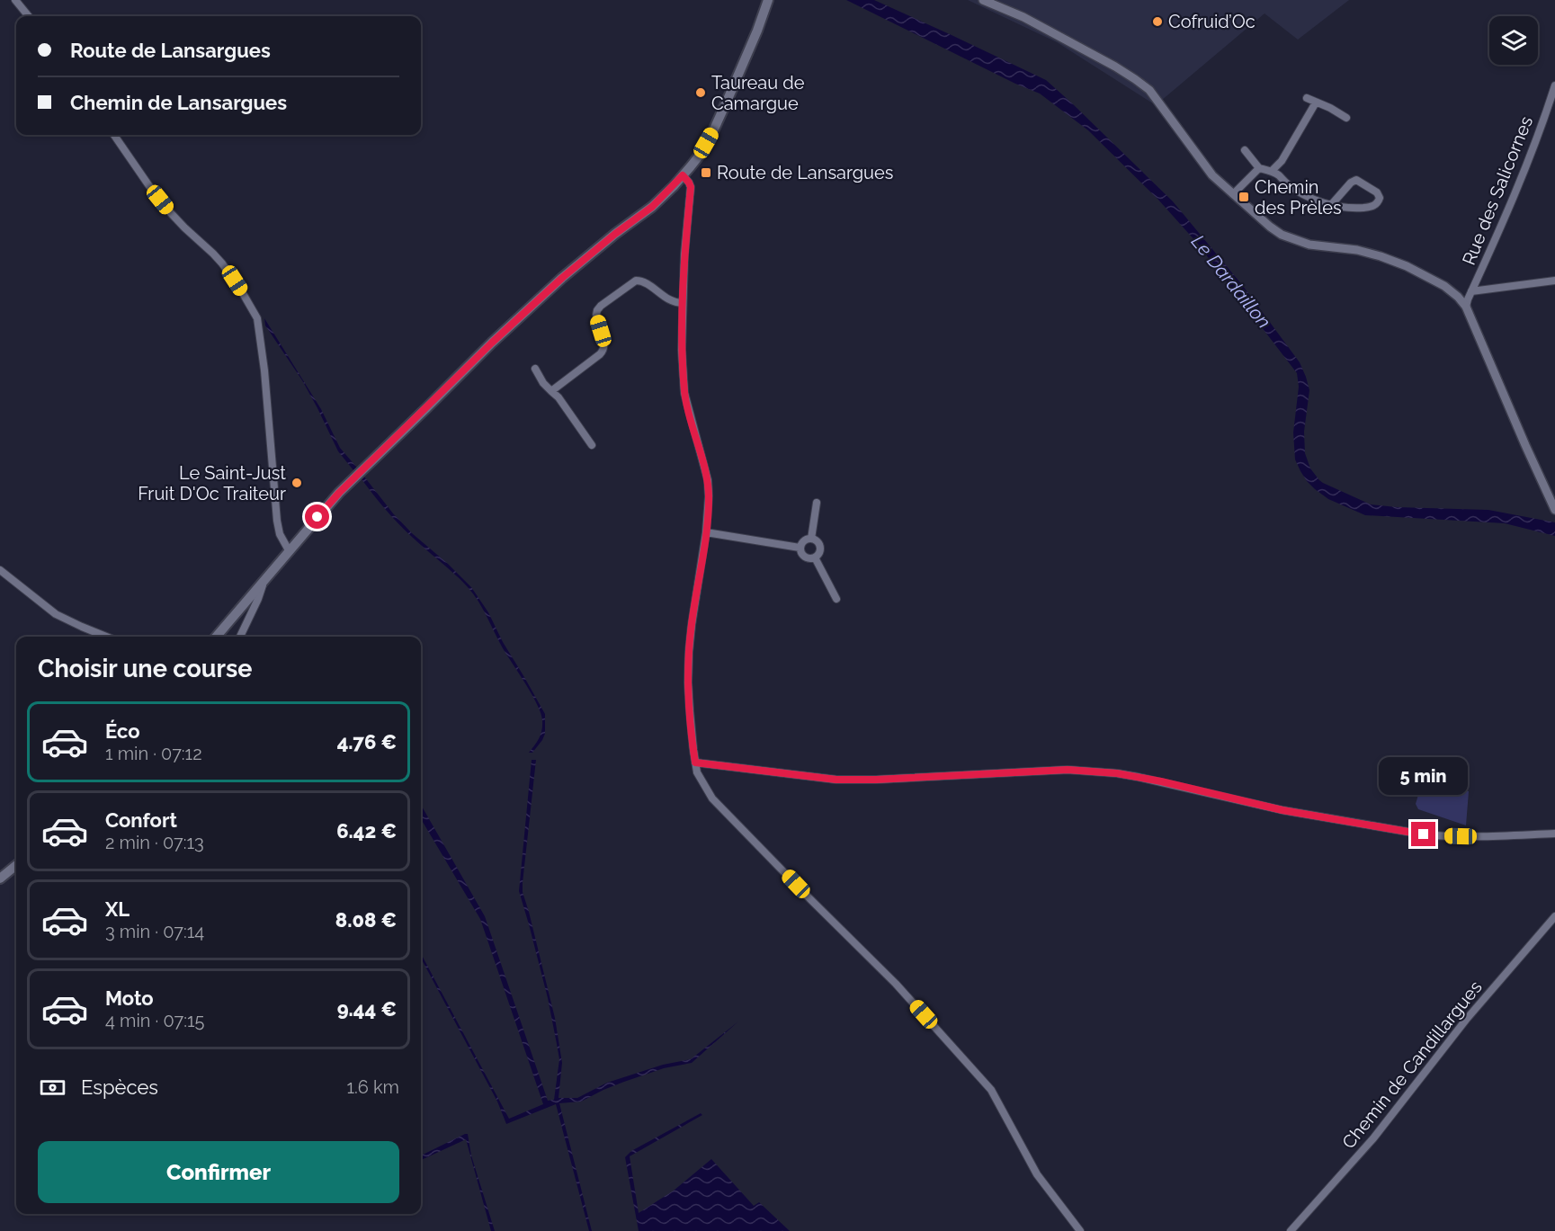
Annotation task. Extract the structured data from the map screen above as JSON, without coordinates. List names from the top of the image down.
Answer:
{
  "streets": {
    "street": ["Rue des Salicornes", "Chemin de Candillargues"]
  },
  "water": ["Le Dardaillon"],
  "places": {
    "other": ["Cofruid’Oc", "Taureau de Camargue", "Le Saint-Just Fruit D'Oc Traiteur"],
    "transit": ["Route de Lansargues", "Chemin des Prèles"]
  },
  "page": {
    "banner": ["Route de Lansargues", "Chemin de Lansargues"],
    "heading": "Choisir une course",
    "list": [
      {
        "name": "Éco",
        "note": "1 min · 07:12",
        "value": "4.76 €"
      },
      {
        "name": "Confort",
        "note": "2 min · 07:13",
        "value": "6.42 €"
      },
      {
        "name": "XL",
        "note": "3 min · 07:14",
        "value": "8.08 €"
      },
      {
        "name": "Moto",
        "note": "4 min · 07:15",
        "value": "9.44 €"
      }
    ],
    "bubble": "5 min",
    "pay": ["Espèces", "1.6 km"],
    "buttons": "Confirmer"
  }
}
